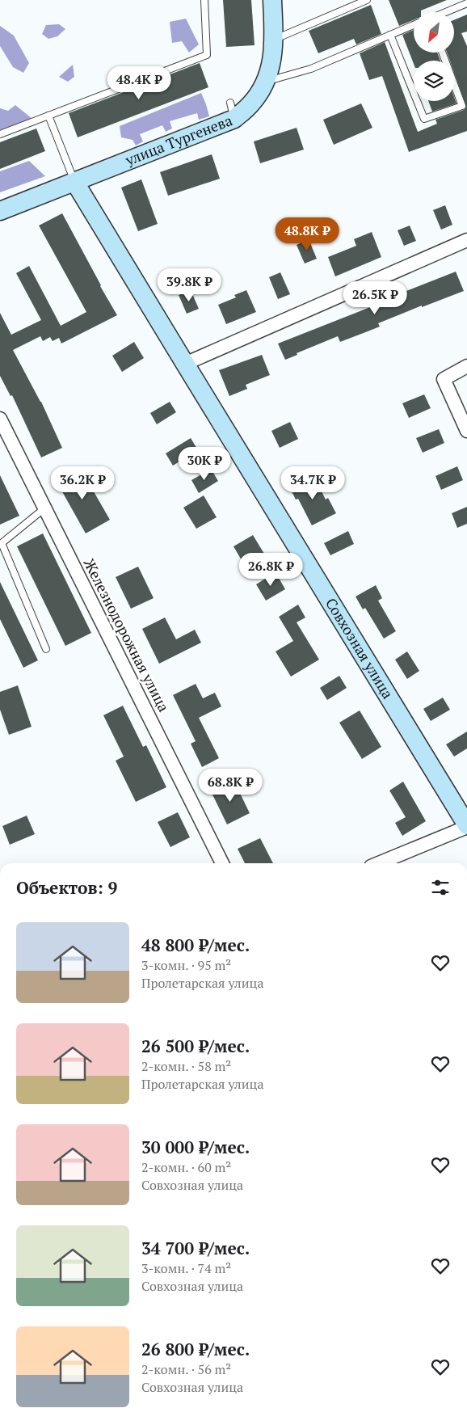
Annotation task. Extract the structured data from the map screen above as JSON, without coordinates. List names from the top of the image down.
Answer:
{
  "streets": {
    "street": ["улица Тургенева", "Железнодорожная улица", "Совхозная улица"]
  },
  "crossings": [
    ["улица Тургенева", "Совхозная улица"]
  ],
  "north": "bottom left",
  "page": {
    "price": [
      "48.4K ₽",
      "48.8K ₽",
      "39.8K ₽",
      "26.5K ₽",
      "30K ₽",
      "36.2K ₽",
      "34.7K ₽",
      "26.8K ₽",
      "68.8K ₽"
    ],
    "heading": "Объектов: 9",
    "list": [
      {
        "name": "48 800 ₽/мес.",
        "note": "3-комн. · 95 m² · Пролетарская улица"
      },
      {
        "name": "26 500 ₽/мес.",
        "note": "2-комн. · 58 m² · Пролетарская улица"
      },
      {
        "name": "30 000 ₽/мес.",
        "note": "2-комн. · 60 m² · Совхозная улица"
      },
      {
        "name": "34 700 ₽/мес.",
        "note": "3-комн. · 74 m² · Совхозная улица"
      },
      {
        "name": "26 800 ₽/мес.",
        "note": "2-комн. · 56 m² · Совхозная улица"
      }
    ]
  }
}
